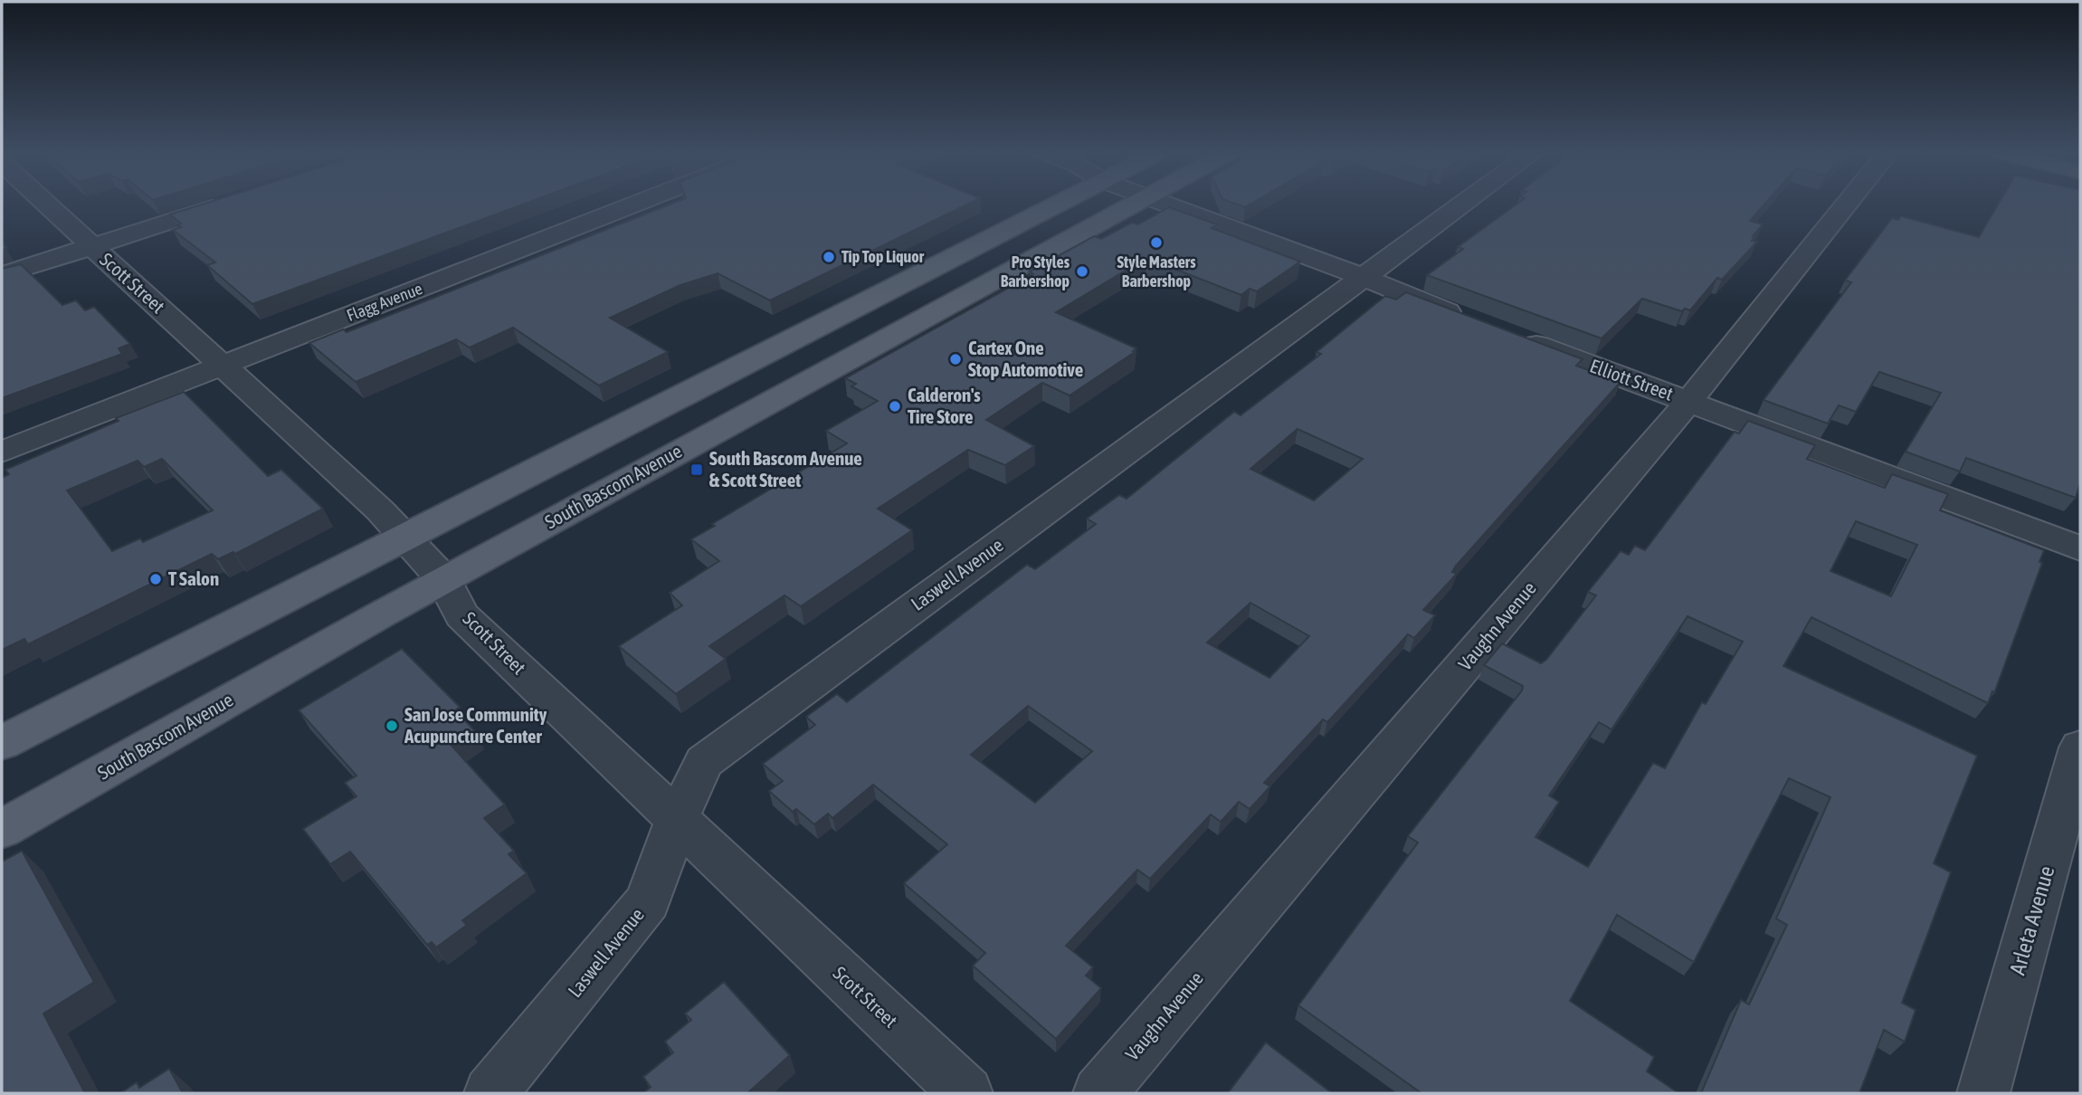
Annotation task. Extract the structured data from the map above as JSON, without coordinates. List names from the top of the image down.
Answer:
{
  "streets": {
    "main road": ["South Bascom Avenue"],
    "street": [
      "Scott Street",
      "Flagg Avenue",
      "Elliott Street",
      "Laswell Avenue",
      "Vaughn Avenue",
      "Arleta Avenue"
    ]
  },
  "crossings": [
    ["Scott Street", "Flagg Avenue"],
    ["Scott Street", "South Bascom Avenue"],
    ["Scott Street", "Laswell Avenue"],
    ["Elliott Street", "Vaughn Avenue"]
  ],
  "places": {
    "other": [
      "Style Masters Barbershop",
      "Tip Top Liquor",
      "Pro Styles Barbershop",
      "Cartex One Stop Automotive",
      "Calderon's Tire Store",
      "T Salon",
      "San Jose Community Acupuncture Center"
    ],
    "transit": ["South Bascom Avenue & Scott Street"]
  }
}
